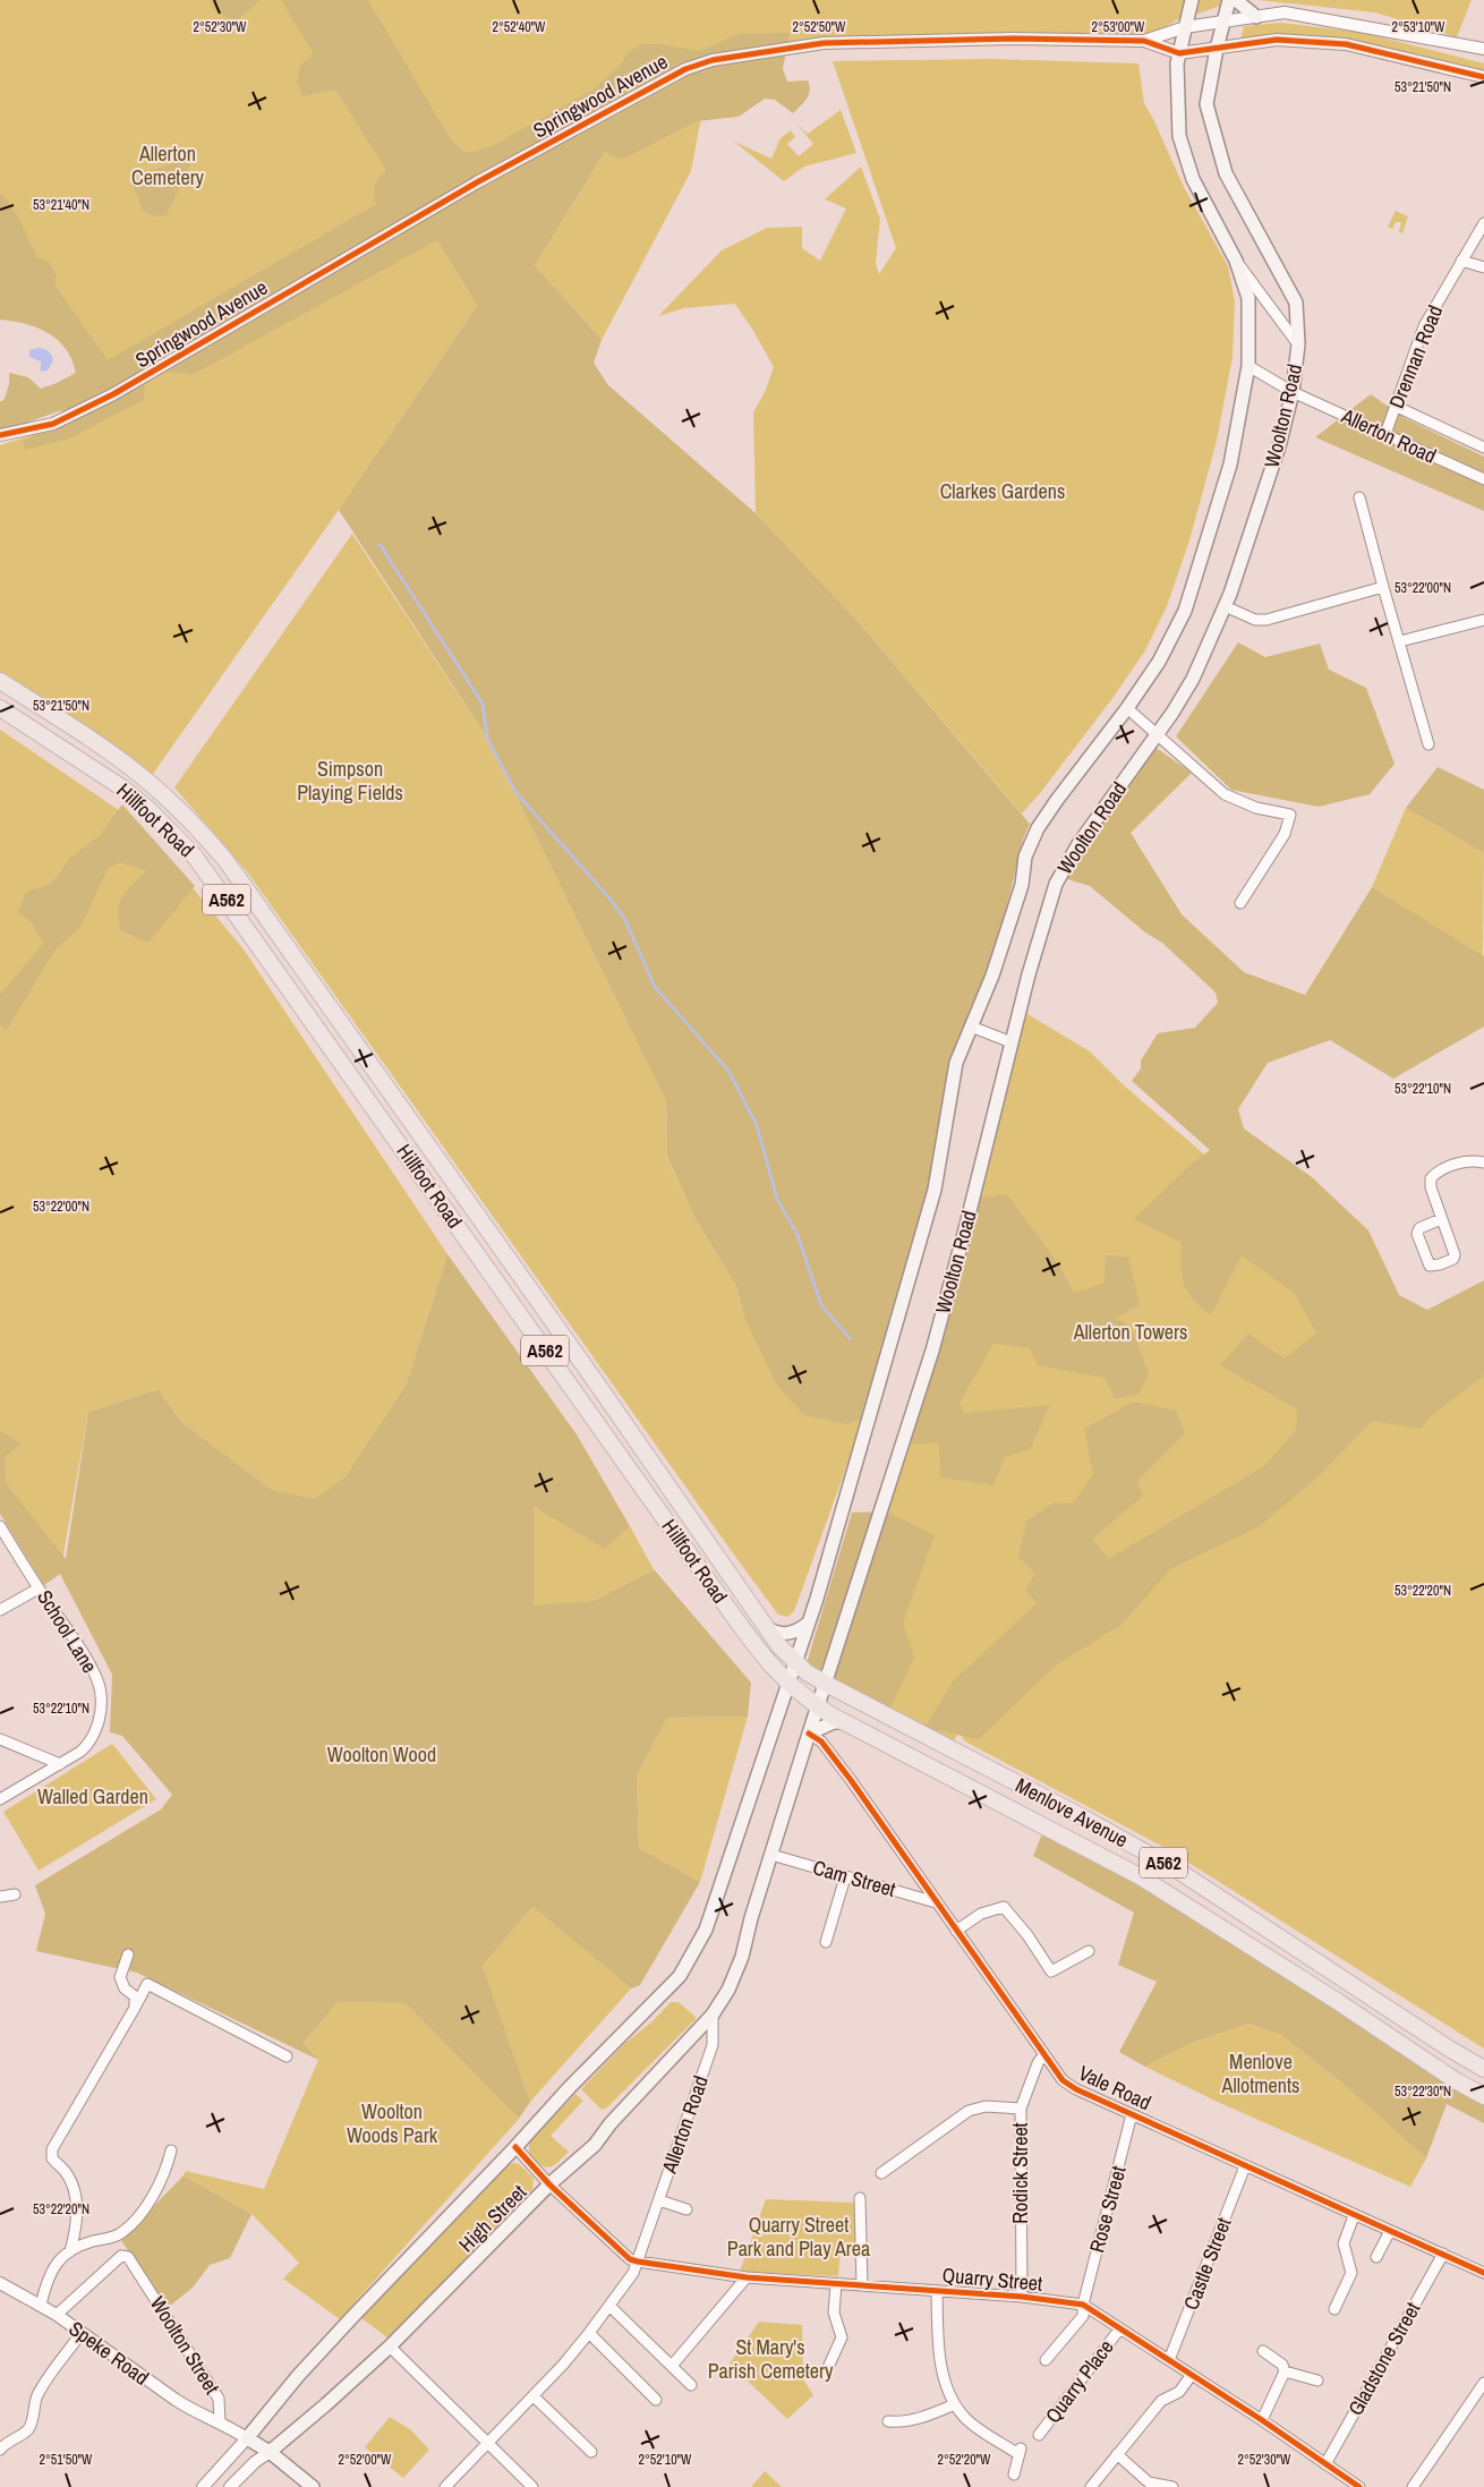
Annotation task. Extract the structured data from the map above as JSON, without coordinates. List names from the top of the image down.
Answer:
{
  "streets": {
    "highway": ["Hillfoot Road", "A562", "Menlove Avenue"],
    "main road": ["Woolton Road", "High Street", "Woolton Street"],
    "street": [
      "Springwood Avenue",
      "Drennan Road",
      "Allerton Road",
      "School Lane",
      "Cam Street",
      "Vale Road",
      "Rodick Street",
      "Rose Street",
      "Castle Street",
      "Quarry Street",
      "Speke Road",
      "Gladstone Street",
      "Quarry Place"
    ]
  },
  "crossings": [
    ["Springwood Avenue", "Woolton Road"],
    ["Drennan Road", "Allerton Road"],
    ["Woolton Road", "Allerton Road"],
    ["Woolton Road", "Hillfoot Road"],
    ["Woolton Road", "Menlove Avenue"],
    ["Woolton Road", "High Street"],
    ["Allerton Road", "High Street"],
    ["Allerton Road", "Quarry Street"],
    ["Hillfoot Road", "Menlove Avenue"],
    ["Hillfoot Road", "High Street"],
    ["Cam Street", "Vale Road"],
    ["Vale Road", "Rodick Street"],
    ["Vale Road", "Rose Street"],
    ["Vale Road", "Castle Street"],
    ["Vale Road", "Gladstone Street"],
    ["Rodick Street", "Quarry Street"],
    ["Rose Street", "Quarry Street"],
    ["High Street", "Woolton Street"],
    ["Castle Street", "Quarry Street"],
    ["Quarry Street", "Gladstone Street"],
    ["Quarry Street", "Quarry Place"],
    ["Woolton Street", "Speke Road"]
  ],
  "parks": [
    "Allerton Cemetery",
    "Clarkes Gardens",
    "Simpson Playing Fields",
    "Allerton Towers",
    "Woolton Wood",
    "Walled Garden",
    "Menlove Allotments",
    "Woolton Woods Park",
    "Quarry Street Park and Play Area",
    "St Mary's Parish Cemetery"
  ],
  "coordinates": [
    "2°52'30\"W",
    "2°52'40\"W",
    "2°52'50\"W",
    "2°53'00\"W",
    "2°53'10\"W",
    "53°21'50\"N",
    "53°21'40\"N",
    "53°22'00\"N",
    "53°22'10\"N",
    "53°22'20\"N",
    "53°22'30\"N",
    "2°51'50\"W",
    "2°52'00\"W",
    "2°52'10\"W",
    "2°52'20\"W"
  ]
}
